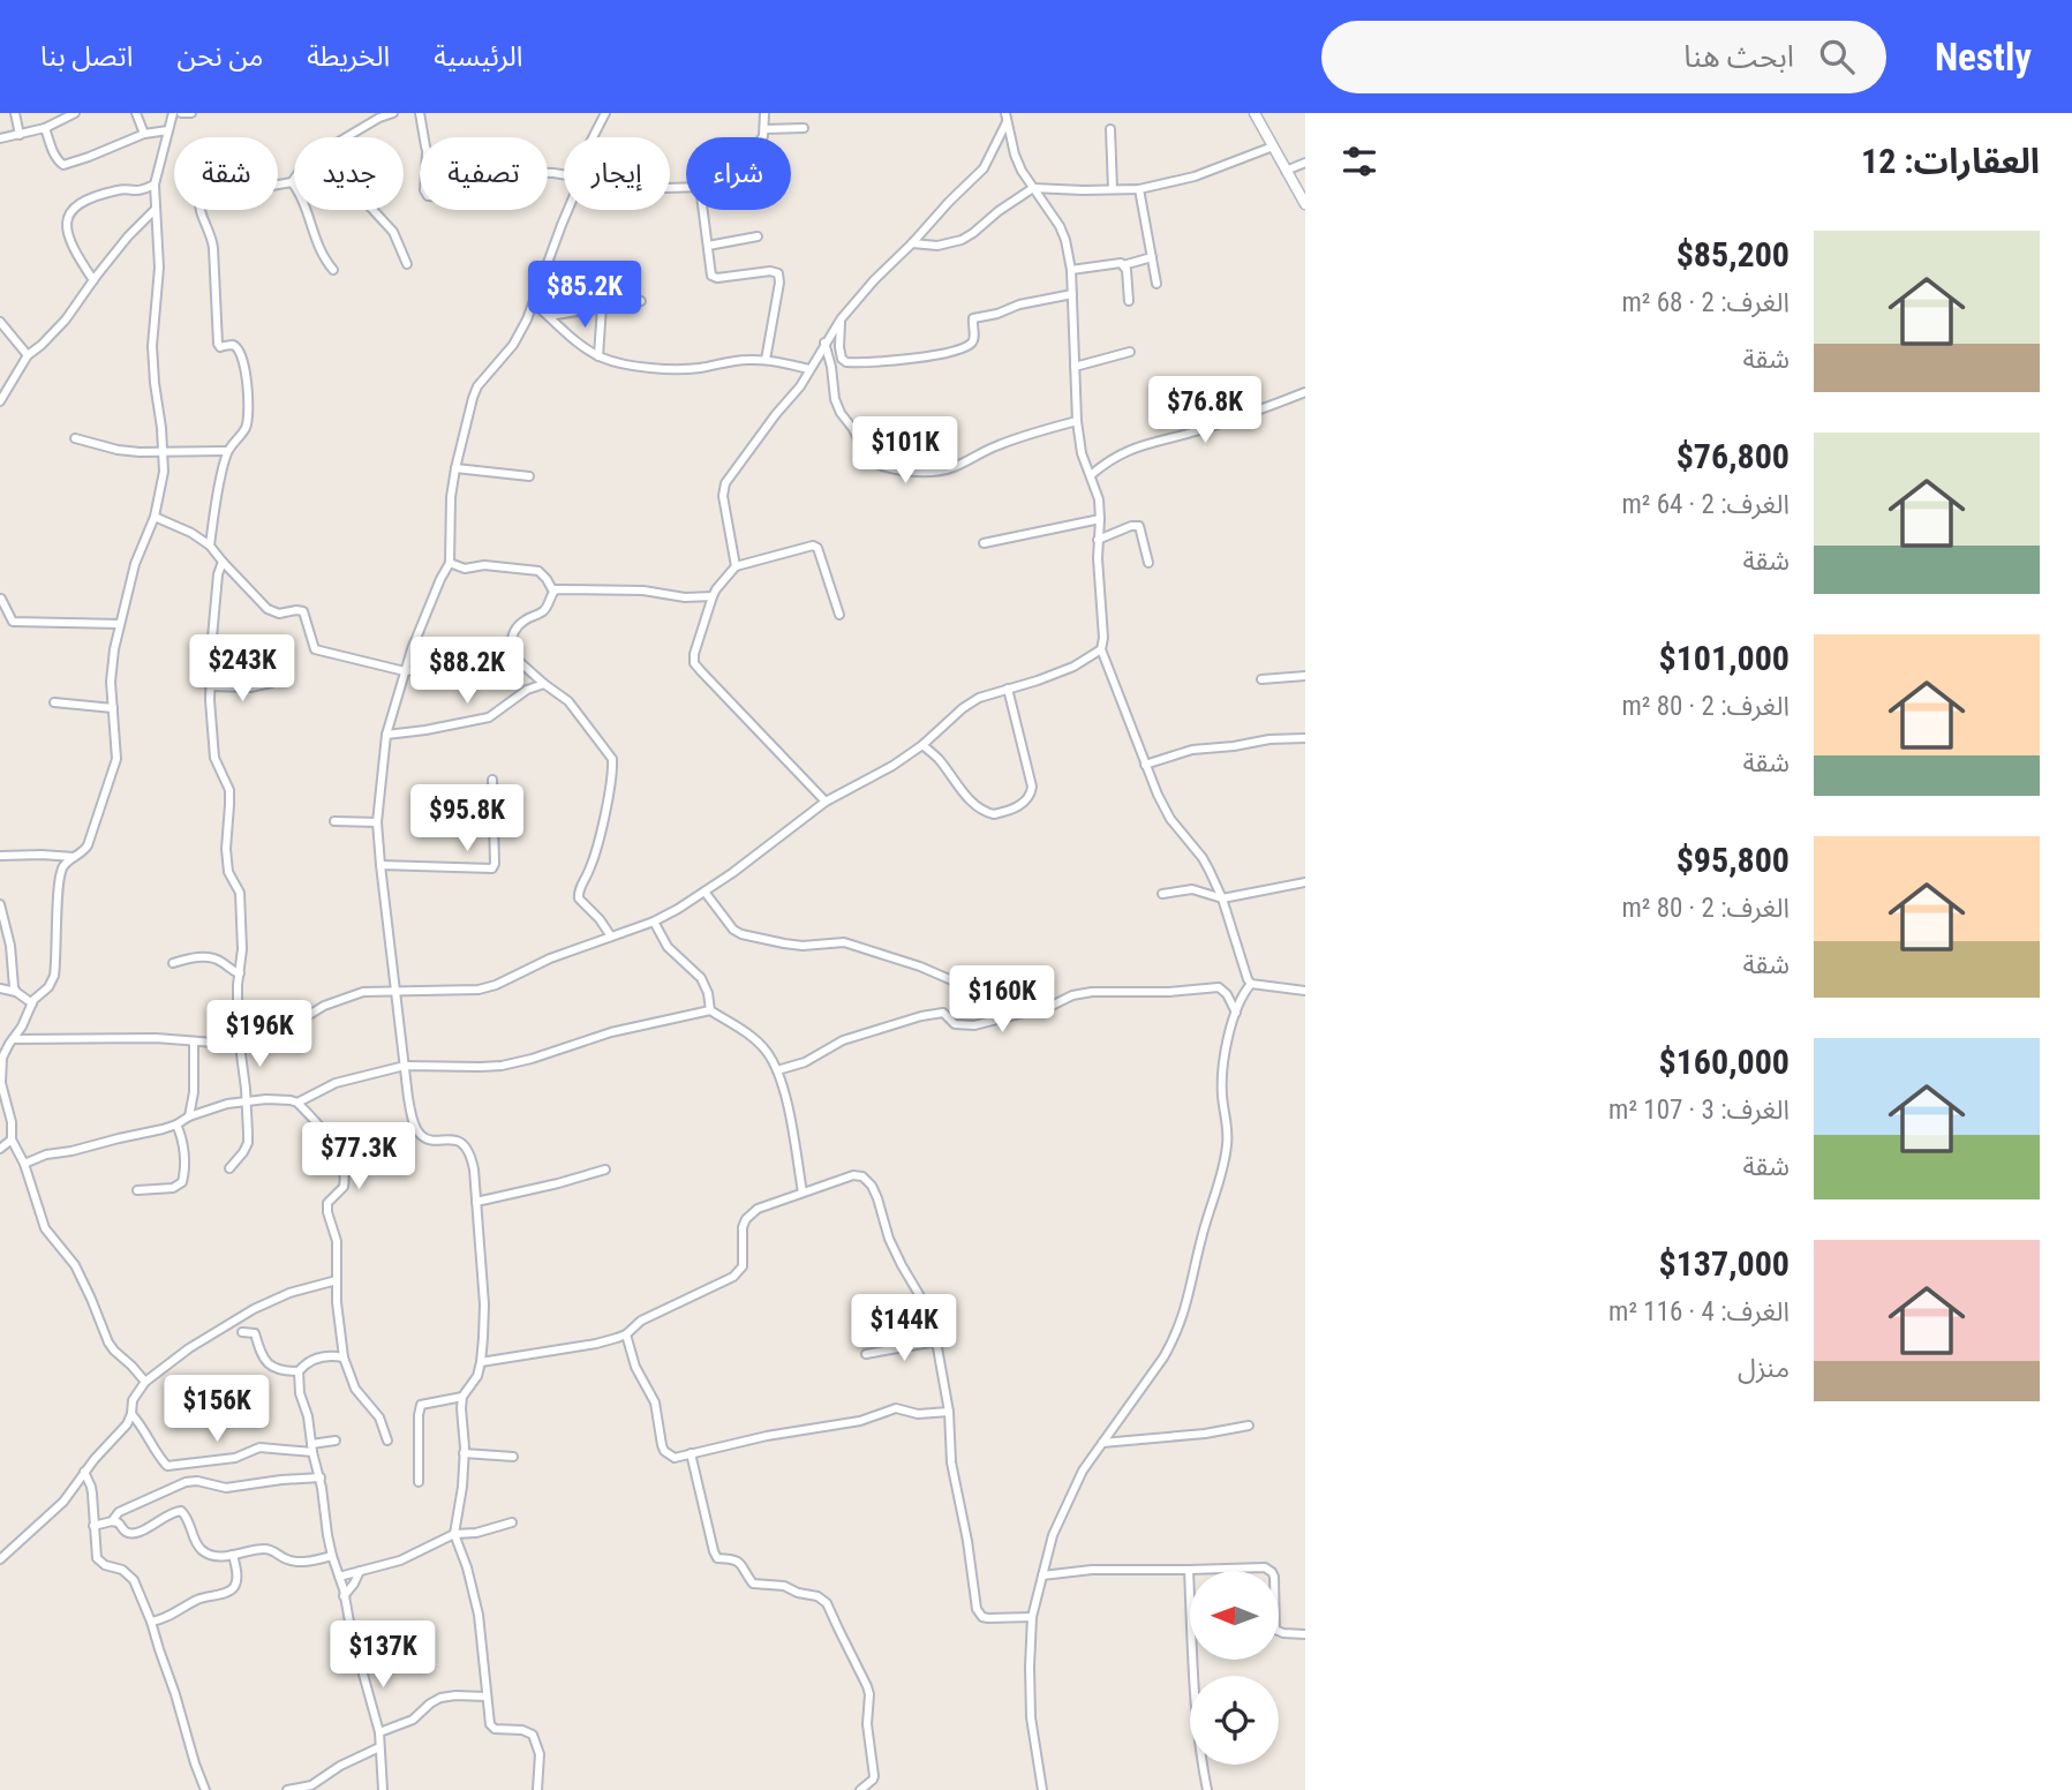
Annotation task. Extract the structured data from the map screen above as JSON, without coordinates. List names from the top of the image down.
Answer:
{
  "north": "left",
  "page": {
    "header": "Nestly",
    "search": "ابحث هنا",
    "nav": [
      "الرئيسية",
      "الخريطة",
      "من نحن",
      "اتصل بنا"
    ],
    "heading": "العقارات: 12",
    "chip": [
      "شراء",
      "إيجار",
      "تصفية",
      "جديد",
      "شقة"
    ],
    "list": [
      {
        "name": "$85,200",
        "note": "الغرف: 2 · 68 m² · شقة"
      },
      {
        "name": "$76,800",
        "note": "الغرف: 2 · 64 m² · شقة"
      },
      {
        "name": "$101,000",
        "note": "الغرف: 2 · 80 m² · شقة"
      },
      {
        "name": "$95,800",
        "note": "الغرف: 2 · 80 m² · شقة"
      },
      {
        "name": "$160,000",
        "note": "الغرف: 3 · 107 m² · شقة"
      },
      {
        "name": "$137,000",
        "note": "الغرف: 4 · 116 m² · منزل"
      }
    ],
    "price": [
      "$85.2K",
      "$76.8K",
      "$101K",
      "$243K",
      "$88.2K",
      "$95.8K",
      "$160K",
      "$196K",
      "$77.3K",
      "$144K",
      "$156K",
      "$137K"
    ]
  }
}
